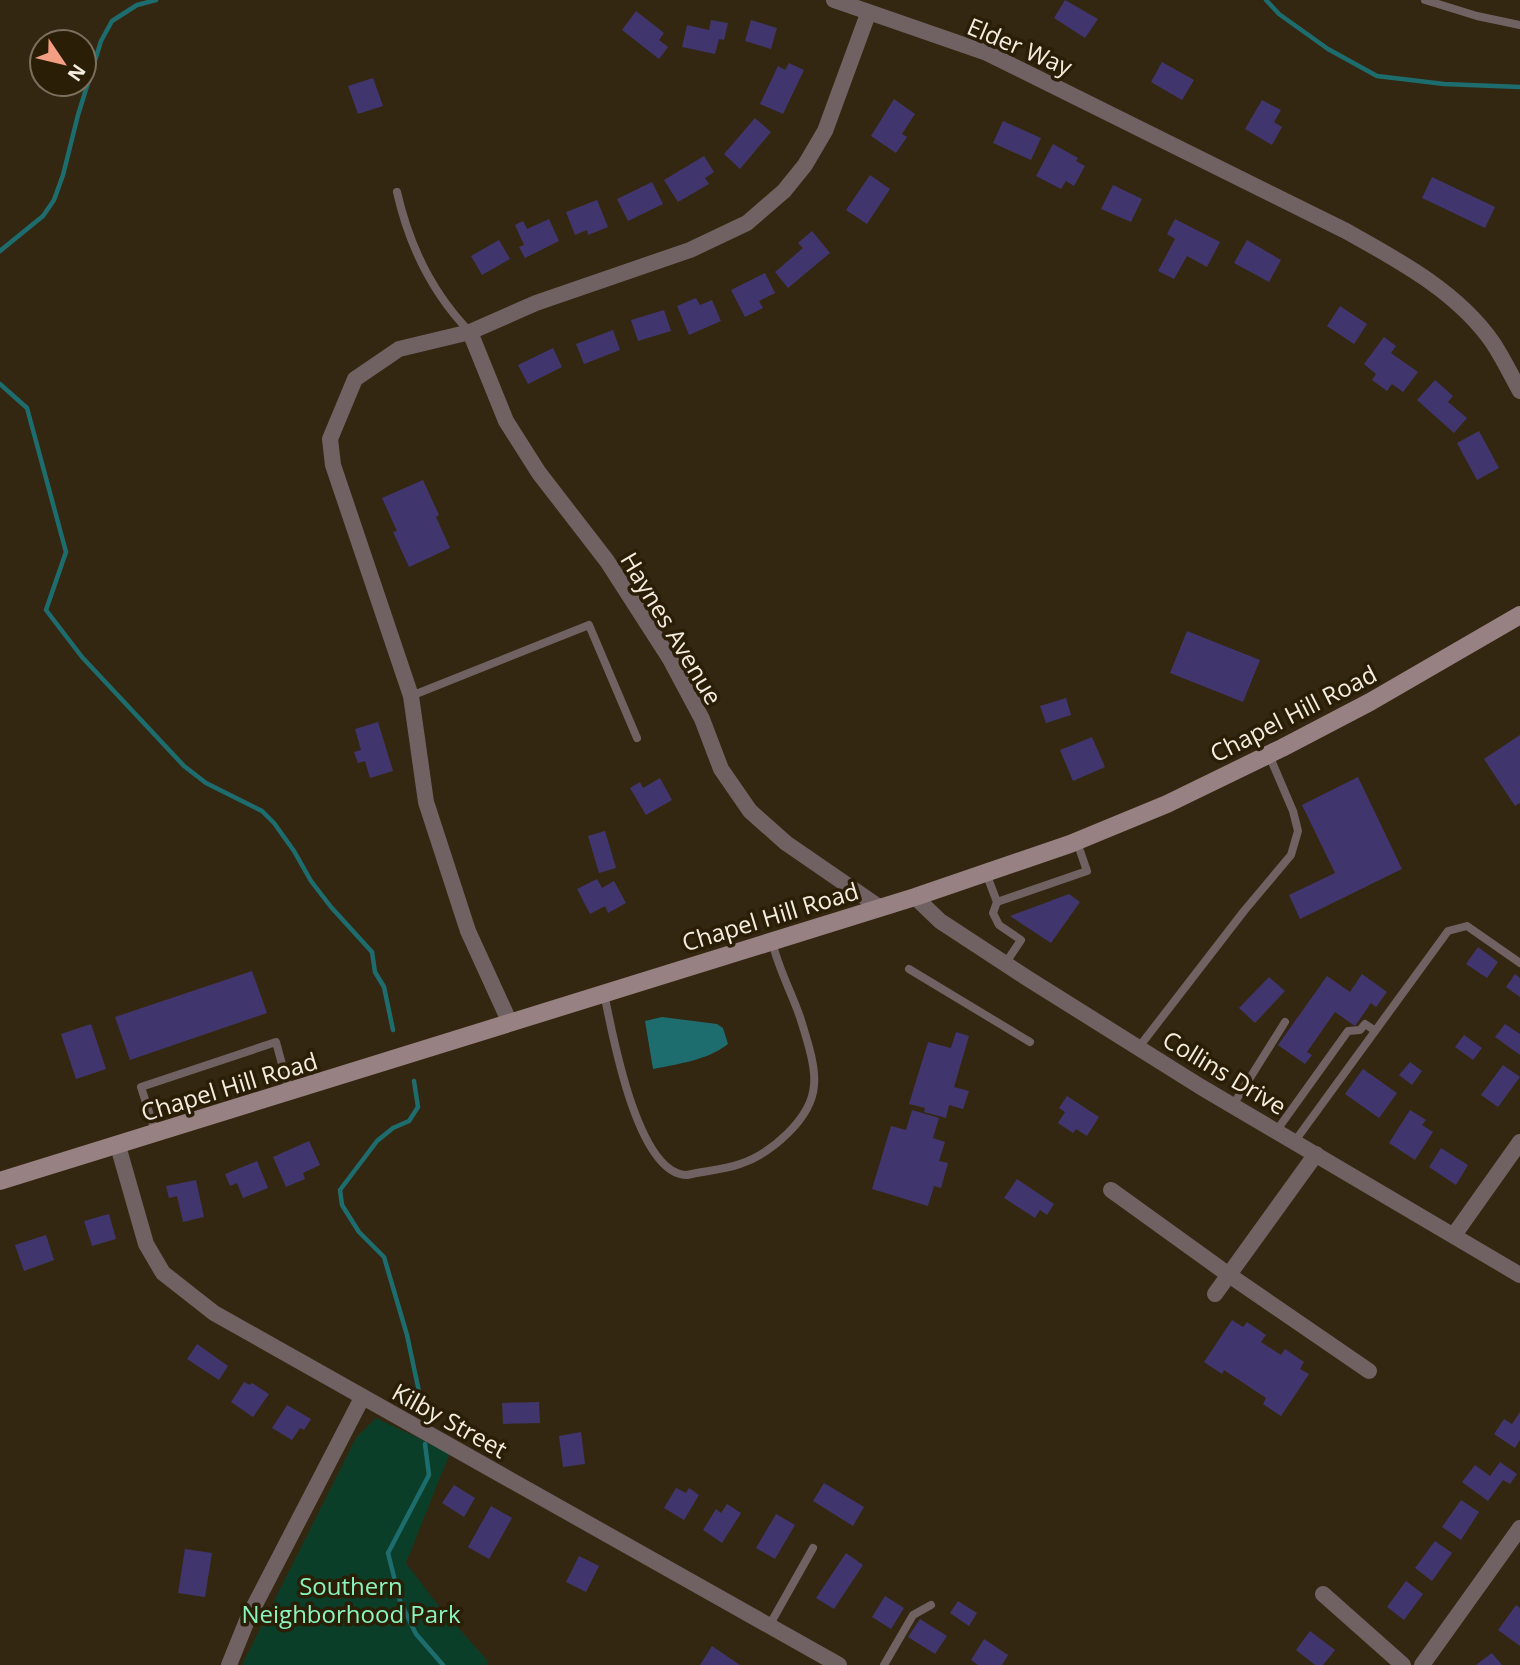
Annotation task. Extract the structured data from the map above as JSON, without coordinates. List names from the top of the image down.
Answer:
{
  "streets": {
    "main road": ["Chapel Hill Road"],
    "street": [
      "Elder Way",
      "Haynes Avenue",
      "Collins Drive",
      "Kilby Street"
    ]
  },
  "crossings": [
    ["Haynes Avenue", "Chapel Hill Road"],
    ["Chapel Hill Road", "Collins Drive"],
    ["Chapel Hill Road", "Kilby Street"]
  ],
  "parks": ["Southern Neighborhood Park"],
  "north": "bottom right"
}
